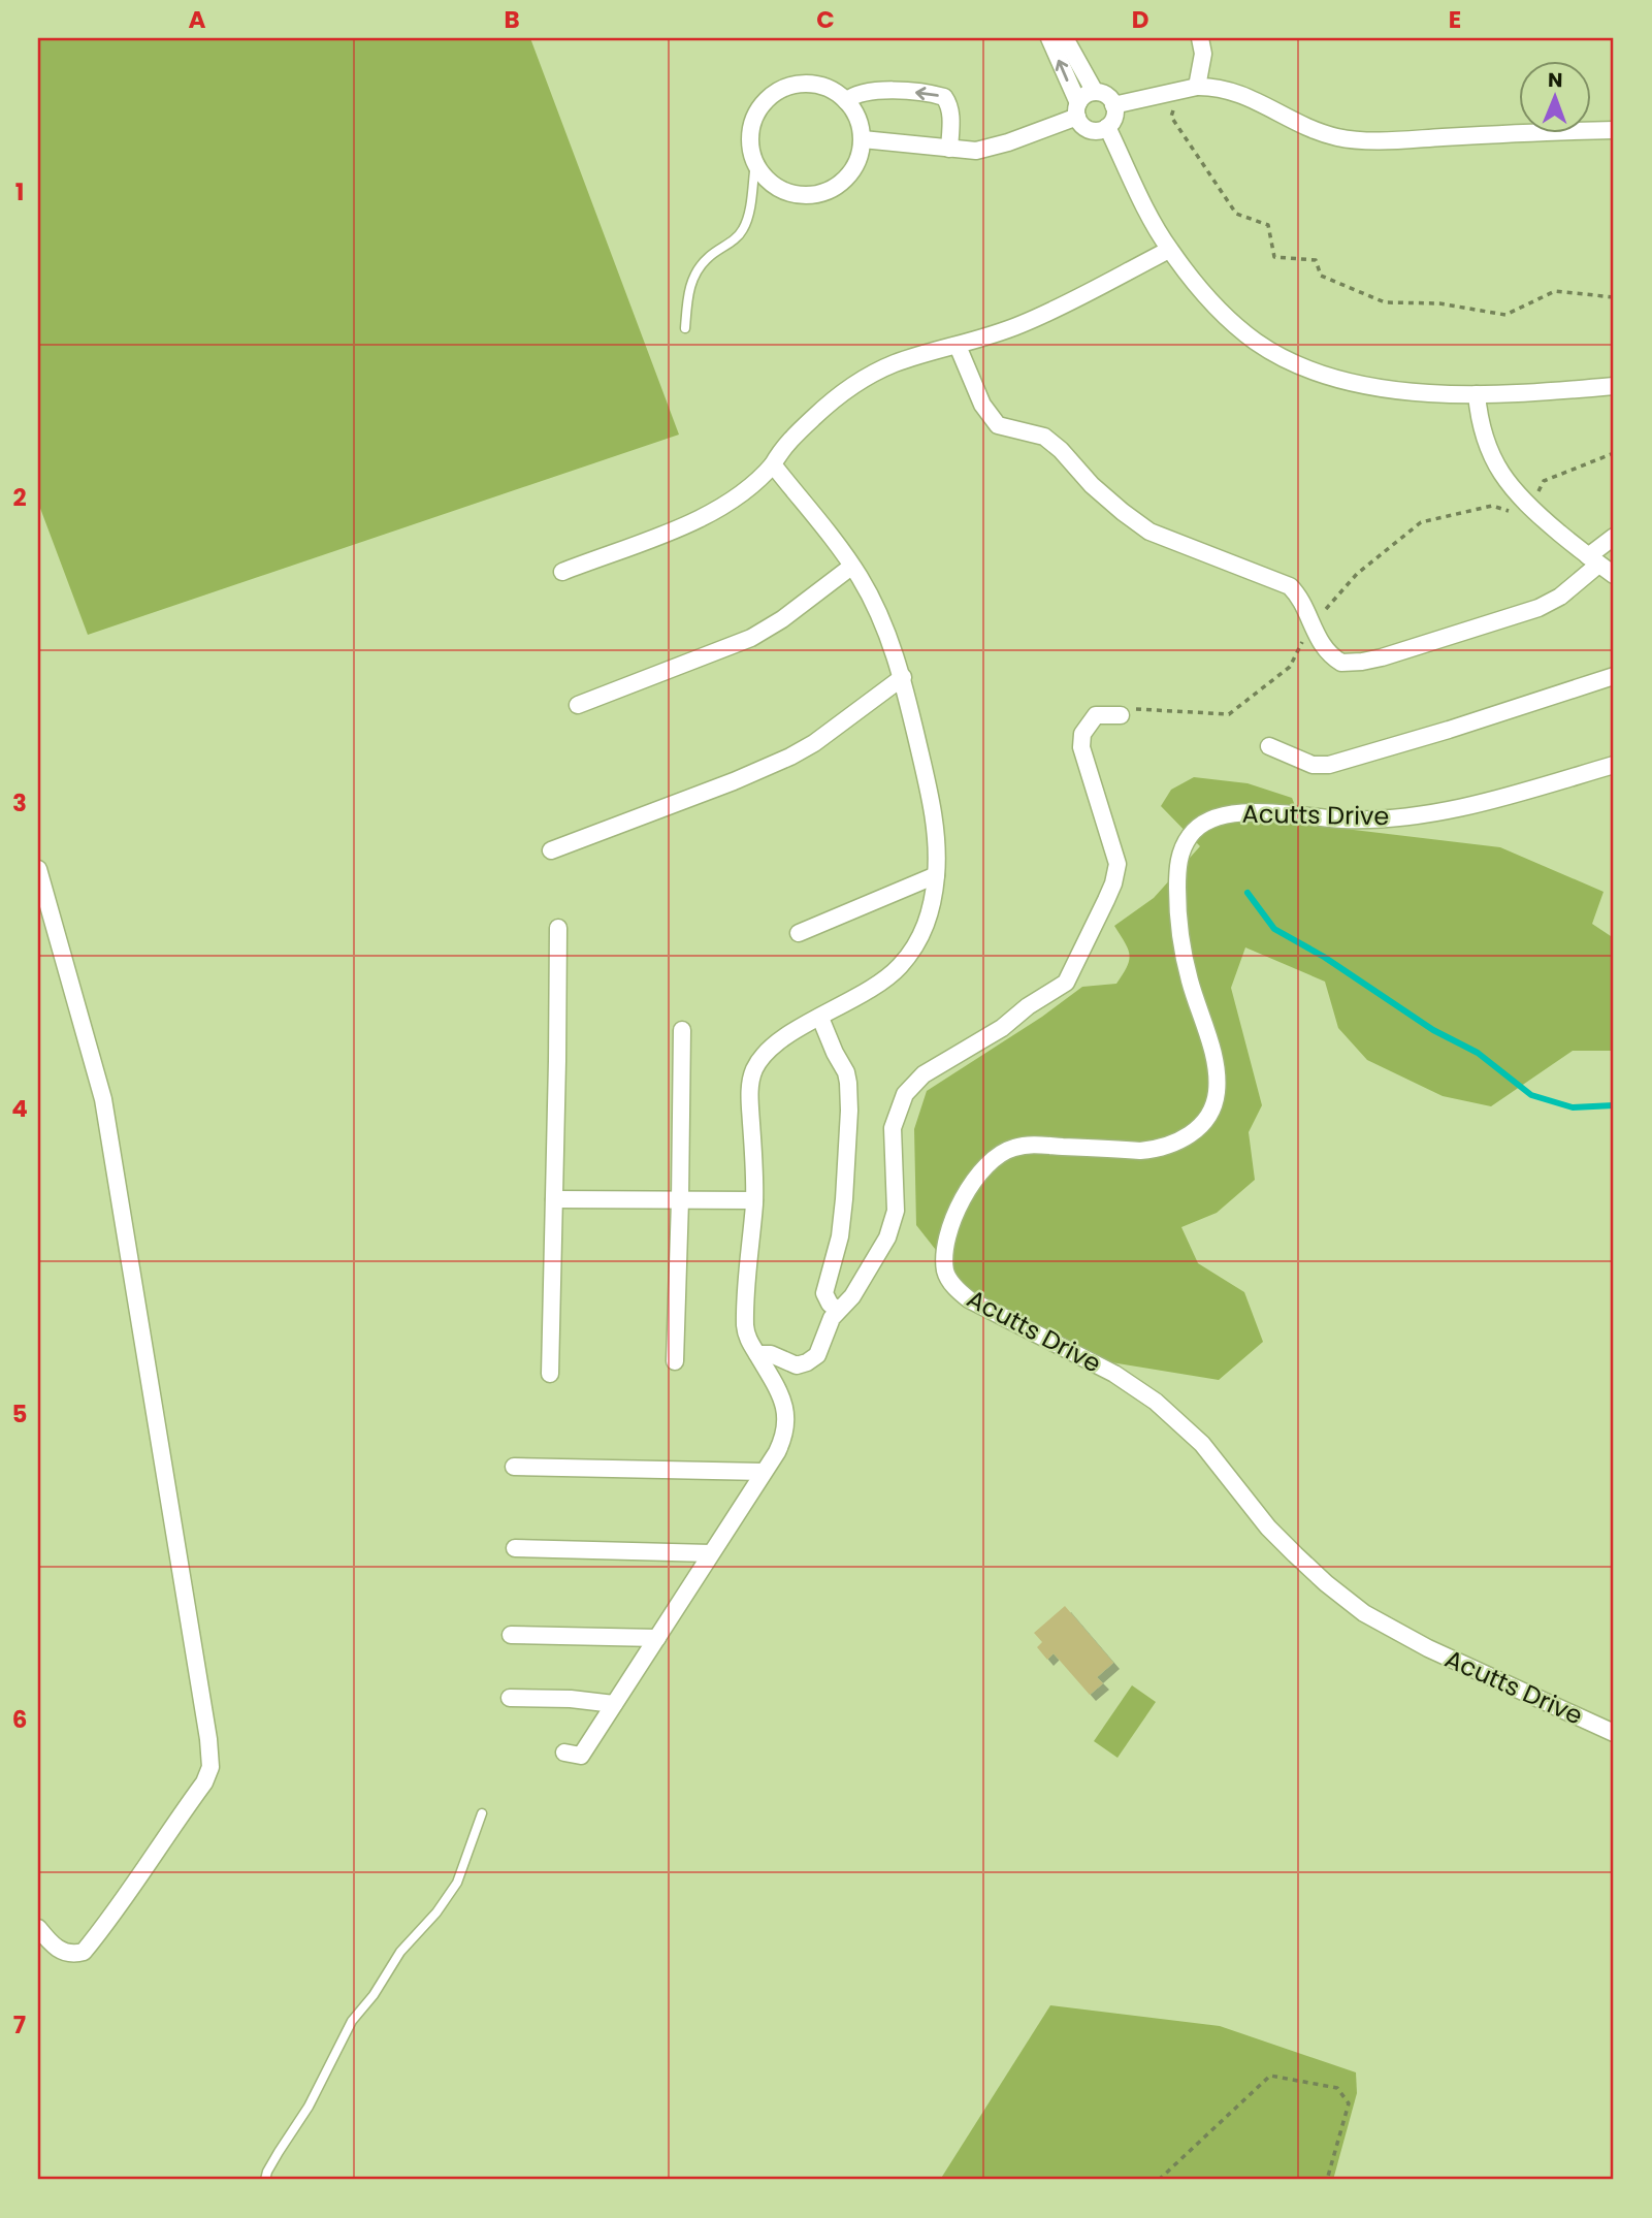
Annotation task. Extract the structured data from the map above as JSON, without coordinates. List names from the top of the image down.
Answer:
{
  "streets": {
    "street": ["Acutts Drive"]
  },
  "north": "top",
  "grid": {
    "columns": [
      "A",
      "B",
      "C",
      "D",
      "E"
    ],
    "rows": [
      "1",
      "2",
      "3",
      "4",
      "5",
      "6",
      "7"
    ]
  }
}
